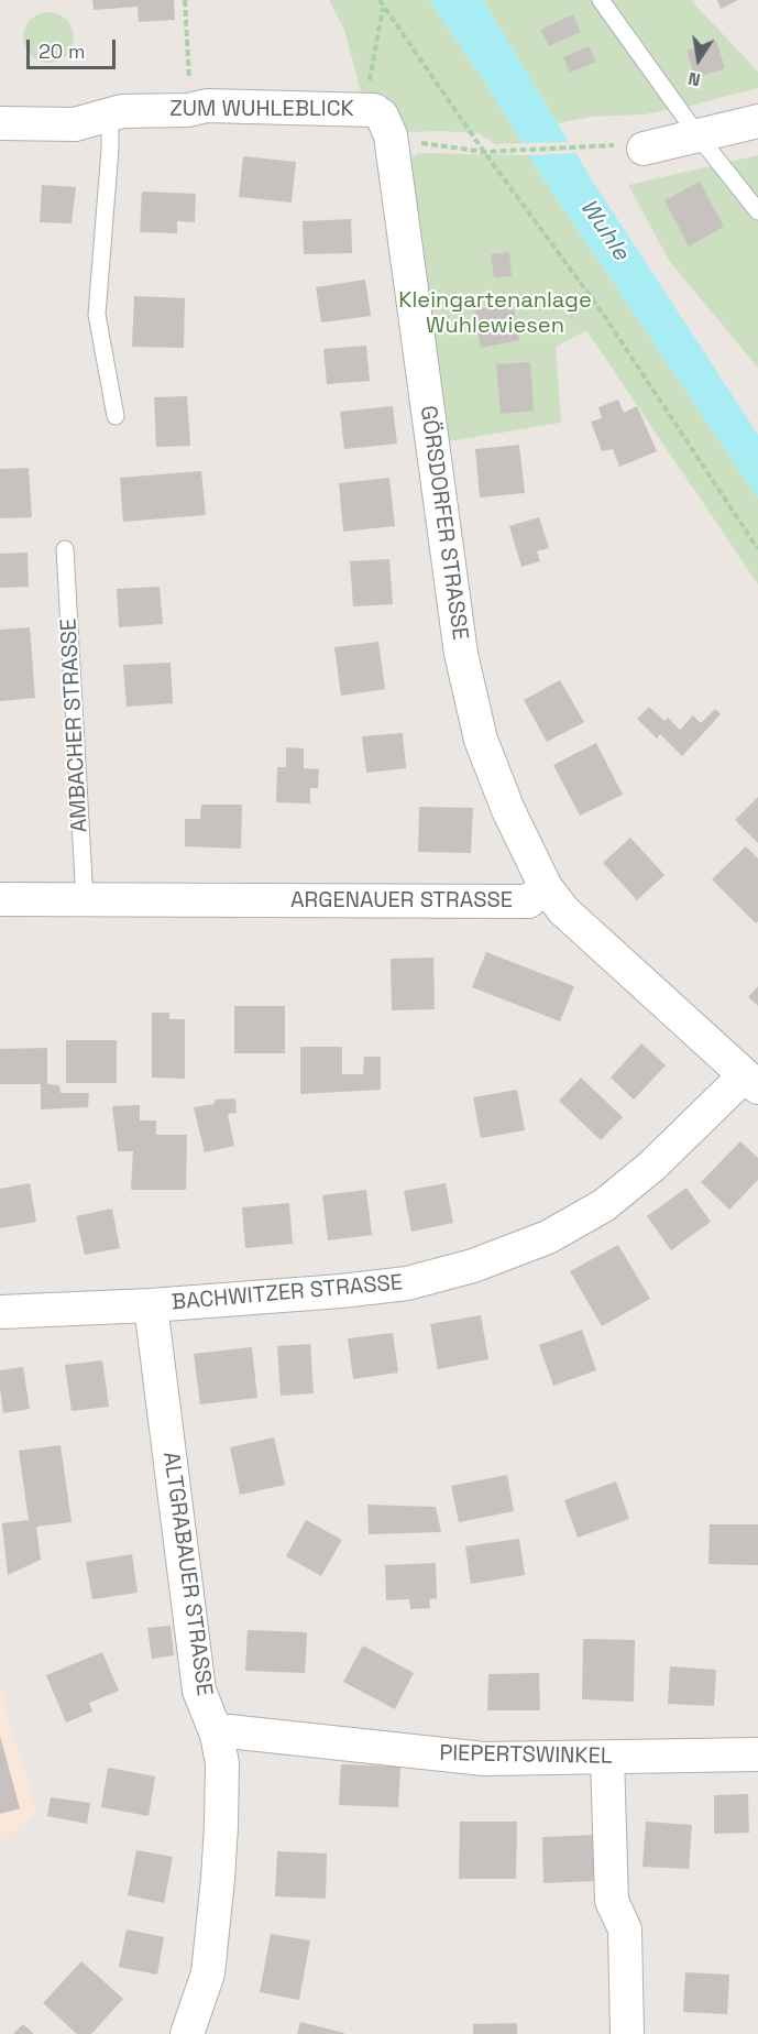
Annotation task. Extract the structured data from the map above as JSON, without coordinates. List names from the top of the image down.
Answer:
{
  "streets": {
    "street": [
      "ZUM WUHLEBLICK",
      "GÖRSDORFER STRASSE",
      "ARGENAUER STRASSE",
      "BACHWITZER STRASSE",
      "ALTGRABAUER STRASSE",
      "PIEPERTSWINKEL"
    ],
    "lane": ["AMBACHER STRASSE"]
  },
  "crossings": [
    ["ZUM WUHLEBLICK", "GÖRSDORFER STRASSE"],
    ["GÖRSDORFER STRASSE", "ARGENAUER STRASSE"],
    ["AMBACHER STRASSE", "ARGENAUER STRASSE"],
    ["BACHWITZER STRASSE", "ALTGRABAUER STRASSE"],
    ["ALTGRABAUER STRASSE", "PIEPERTSWINKEL"]
  ],
  "water": ["Wuhle"],
  "parks": ["Kleingartenanlage Wuhlewiesen"],
  "scale_bar": "20 m",
  "north": "bottom"
}
